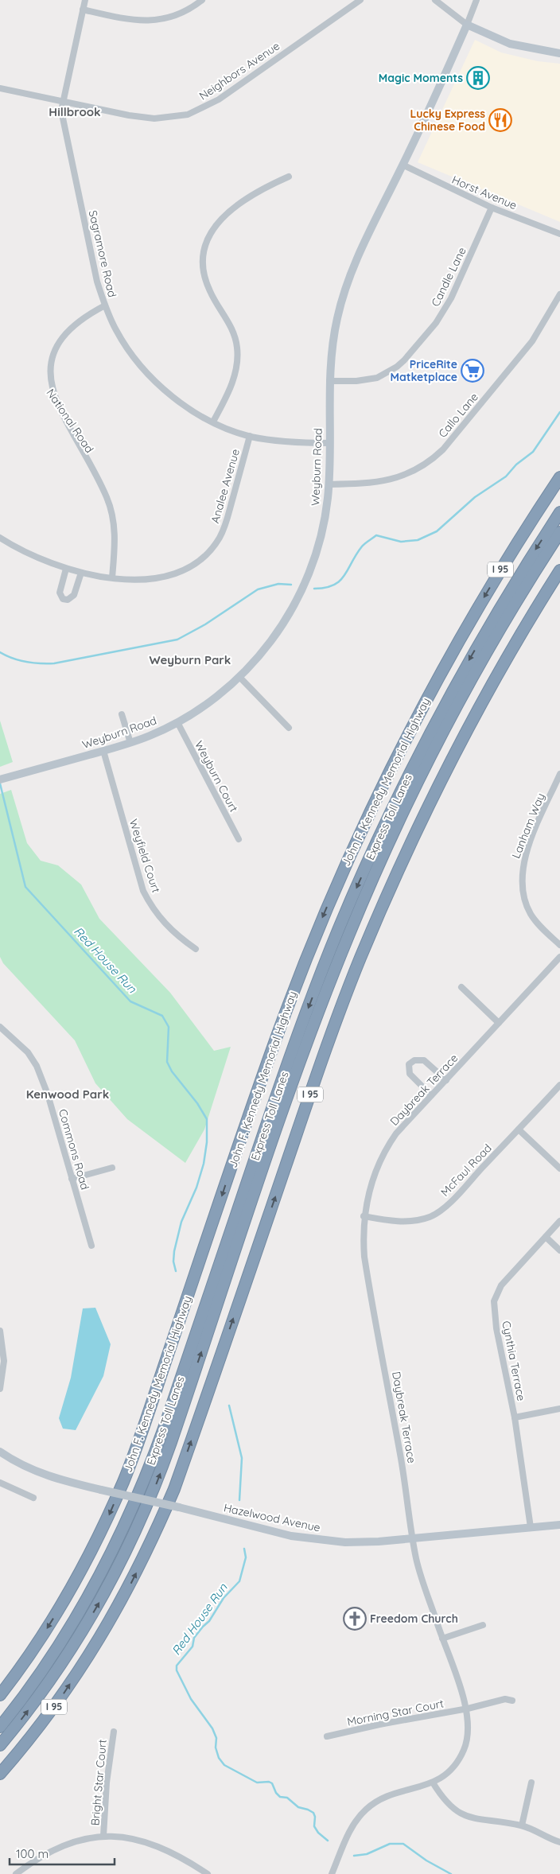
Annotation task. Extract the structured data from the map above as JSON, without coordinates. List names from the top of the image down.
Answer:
{
  "streets": {
    "highway": ["I 95", "John F. Kennedy Memorial Highway", "Express Toll Lanes"],
    "street": [
      "Neighbors Avenue",
      "Horst Avenue",
      "Sagramore Road",
      "Candle Lane",
      "Callo Lane",
      "National Road",
      "Weyburn Road",
      "Analee Avenue",
      "Weyburn Court",
      "Lanham Way",
      "Weyfield Court",
      "Daybreak Terrace",
      "Commons Road",
      "McFaul Road",
      "Cynthia Terrace",
      "Hazelwood Avenue",
      "Morning Star Court",
      "Bright Star Court"
    ]
  },
  "crossings": [
    ["Neighbors Avenue", "Sagramore Road"],
    ["Horst Avenue", "Candle Lane"],
    ["Horst Avenue", "Weyburn Road"],
    ["Sagramore Road", "Weyburn Road"],
    ["Sagramore Road", "Analee Avenue"],
    ["Candle Lane", "Weyburn Road"],
    ["Callo Lane", "Weyburn Road"],
    ["National Road", "Analee Avenue"],
    ["Weyburn Road", "Weyburn Court"],
    ["Weyburn Road", "Weyfield Court"],
    ["Daybreak Terrace", "McFaul Road"],
    ["Daybreak Terrace", "Hazelwood Avenue"],
    ["Daybreak Terrace", "Morning Star Court"],
    ["Cynthia Terrace", "Hazelwood Avenue"]
  ],
  "districts": ["Hillbrook", "Weyburn Park", "Kenwood Park"],
  "water": ["Red House Run"],
  "places": {
    "building": ["Magic Moments"],
    "restaurant": ["Lucky Express Chinese Food"],
    "supermarket": ["PriceRite Matketplace"],
    "church": ["Freedom Church"]
  },
  "scale_bar": "100 m"
}
